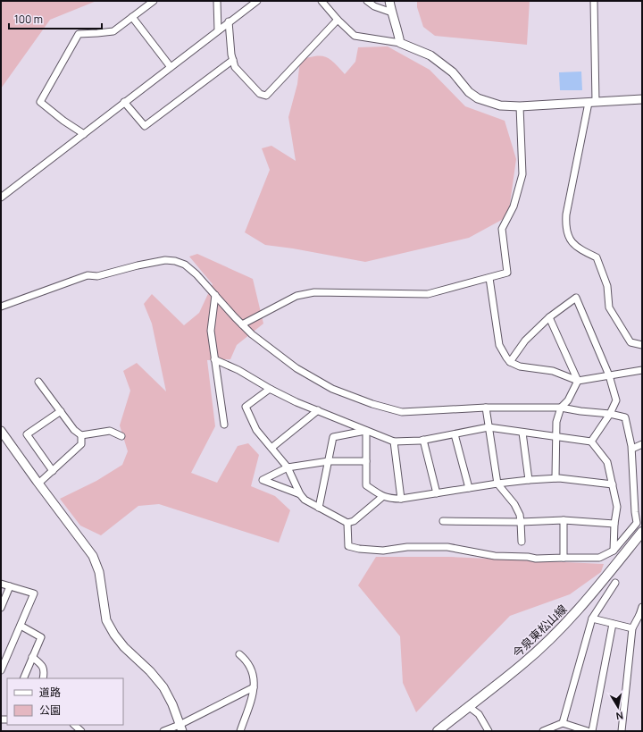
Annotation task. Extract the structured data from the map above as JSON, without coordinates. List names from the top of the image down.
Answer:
{
  "streets": {
    "main road": ["今泉東松山線"]
  },
  "legend": ["道路", "公園"],
  "scale_bar": "100 m",
  "north": "bottom"
}
